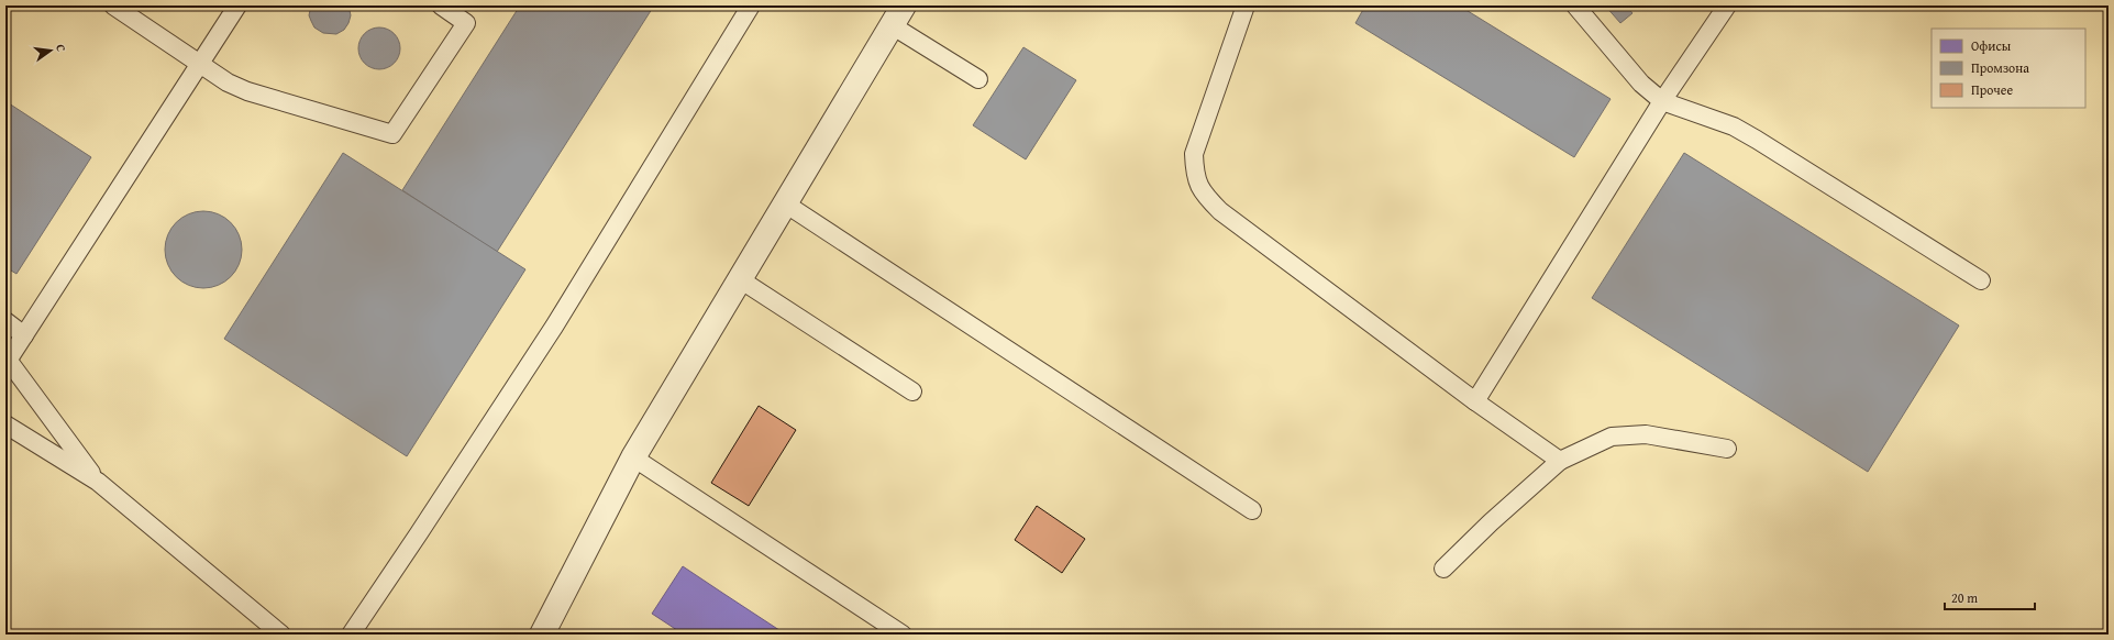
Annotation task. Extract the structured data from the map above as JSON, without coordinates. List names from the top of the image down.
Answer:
{
  "legend": ["Офисы", "Промзона", "Прочее"],
  "scale_bar": "20 m",
  "north": "right"
}
